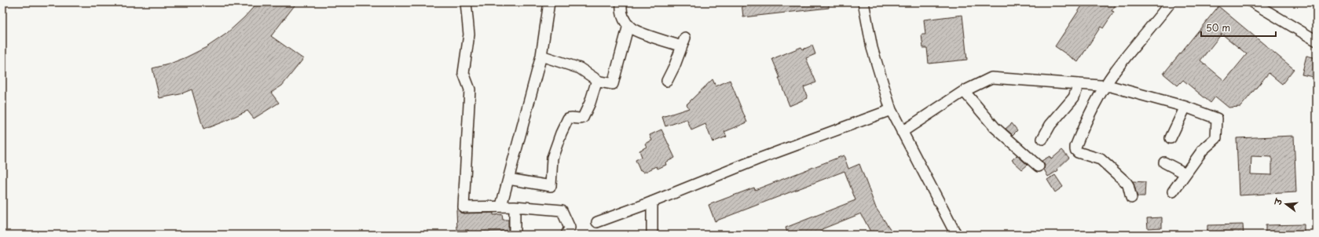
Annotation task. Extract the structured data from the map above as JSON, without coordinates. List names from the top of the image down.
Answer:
{
  "scale_bar": "50 m",
  "north": "left"
}
